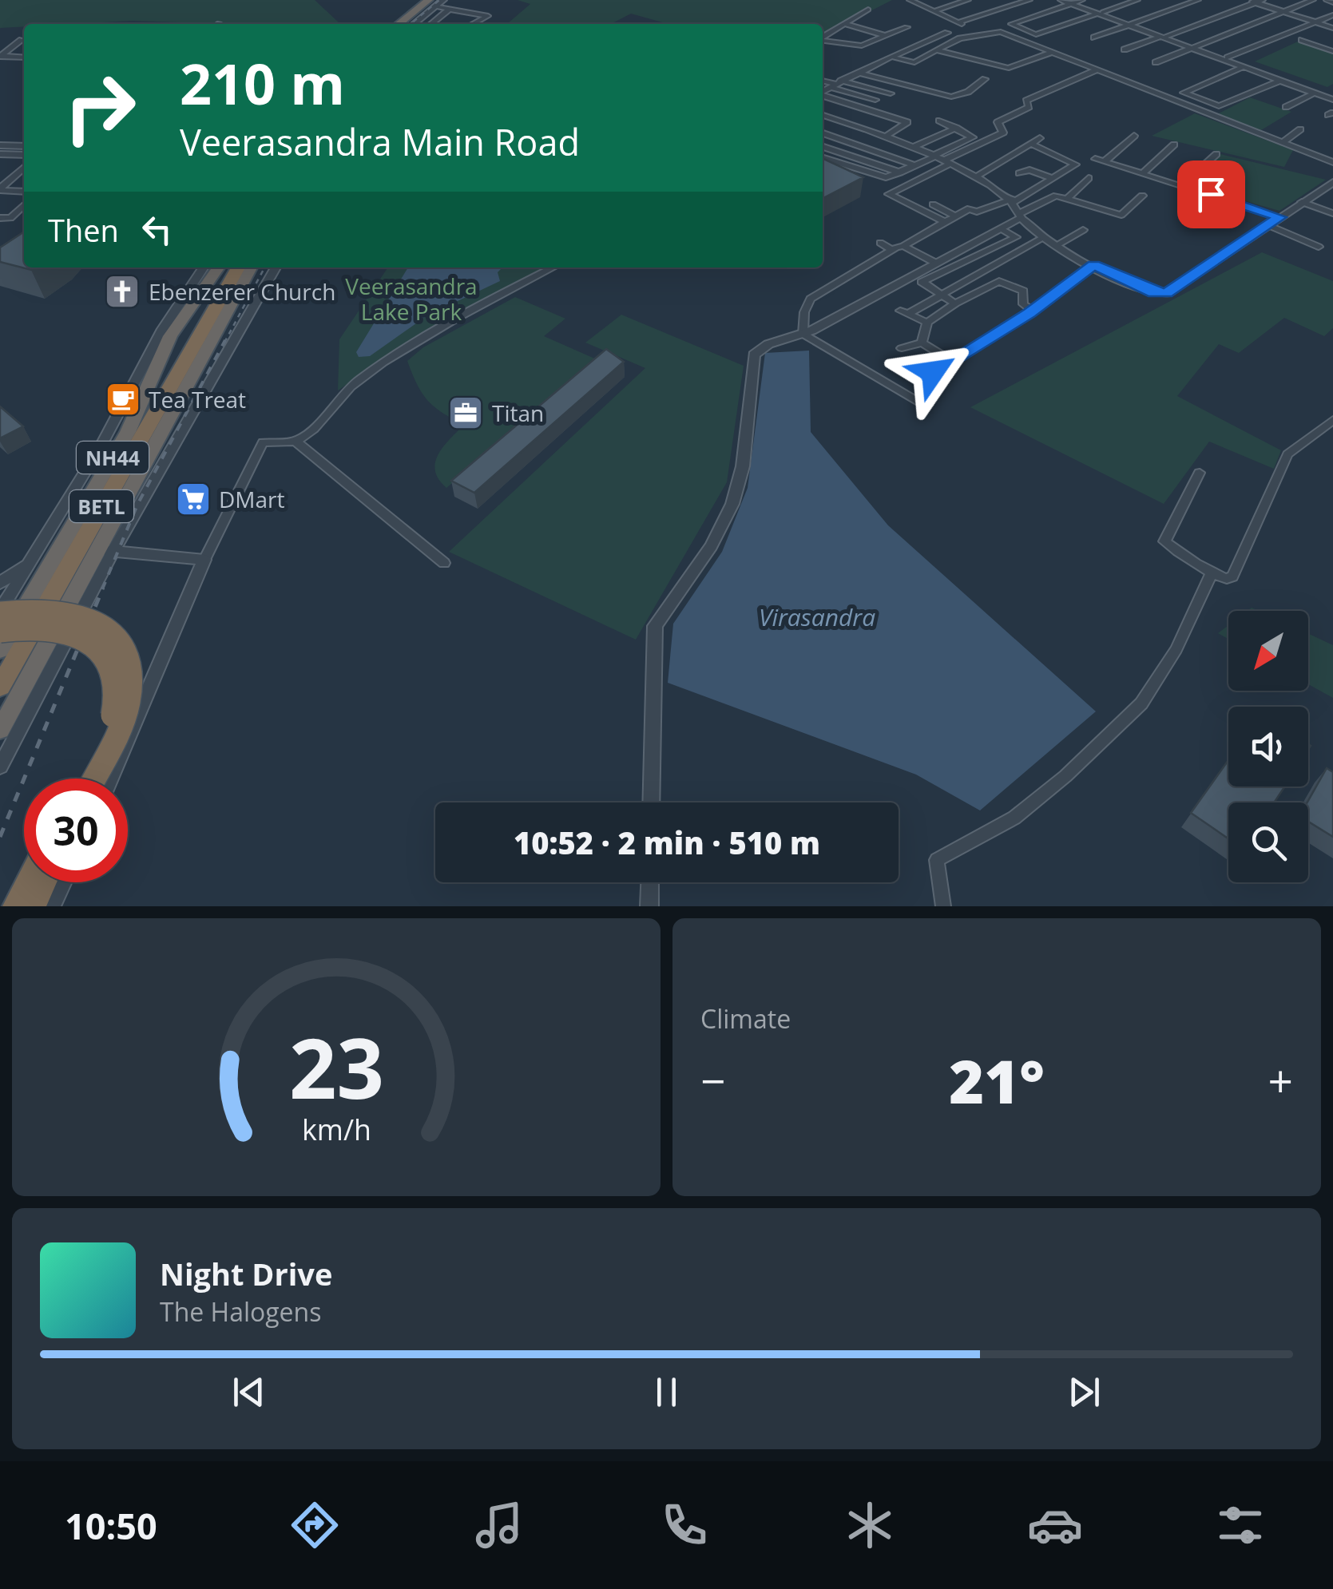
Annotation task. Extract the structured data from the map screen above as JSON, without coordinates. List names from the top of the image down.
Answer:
{
  "streets": {
    "highway": ["NH44", "BETL"]
  },
  "water": ["Virasandra"],
  "parks": ["Veerasandra Lake Park"],
  "places": {
    "church": ["Ebenzerer Church"],
    "cafe": ["Tea Treat"],
    "office": ["Titan"],
    "supermarket": ["DMart"]
  },
  "north": "bottom left",
  "page": {
    "turn": ["210 m", "Veerasandra Main Road"],
    "then": "Then",
    "limit": "30",
    "trip": "10:52 · 2 min · 510 m",
    "tile": "Climate",
    "heat": ["−", "21°", "+"],
    "song": ["Night Drive", "The Halogens"],
    "tabs": "10:50",
    "gauge": ["23", "km/h"]
  }
}
